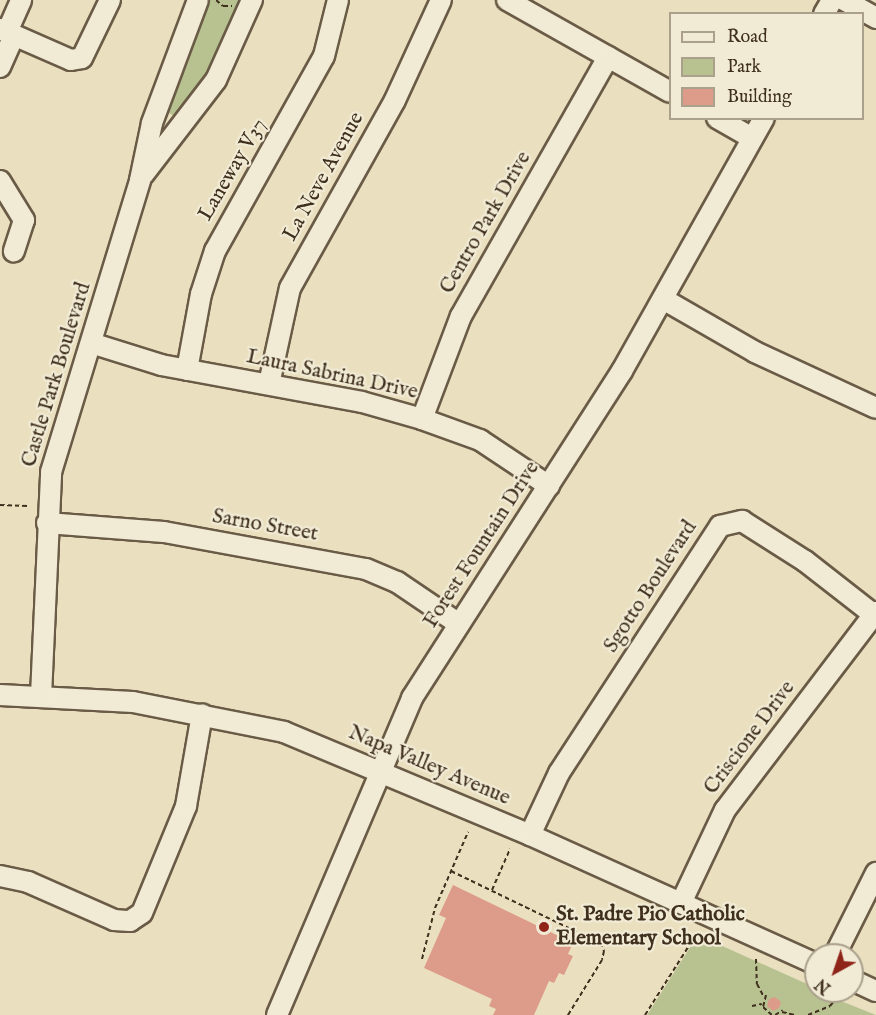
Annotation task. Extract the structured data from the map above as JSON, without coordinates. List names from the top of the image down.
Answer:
{
  "streets": {
    "street": [
      "Laneway V37",
      "La Neve Avenue",
      "Centro Park Drive",
      "Castle Park Boulevard",
      "Laura Sabrina Drive",
      "Sarno Street",
      "Forest Fountain Drive",
      "Sgotto Boulevard",
      "Criscione Drive",
      "Napa Valley Avenue"
    ]
  },
  "crossings": [
    ["Laneway V37", "Laura Sabrina Drive"],
    ["La Neve Avenue", "Laura Sabrina Drive"],
    ["Centro Park Drive", "Laura Sabrina Drive"],
    ["Castle Park Boulevard", "Laura Sabrina Drive"],
    ["Castle Park Boulevard", "Sarno Street"],
    ["Castle Park Boulevard", "Napa Valley Avenue"],
    ["Laura Sabrina Drive", "Forest Fountain Drive"],
    ["Sarno Street", "Forest Fountain Drive"],
    ["Forest Fountain Drive", "Napa Valley Avenue"],
    ["Sgotto Boulevard", "Criscione Drive"],
    ["Sgotto Boulevard", "Napa Valley Avenue"],
    ["Criscione Drive", "Napa Valley Avenue"]
  ],
  "places": ["St. Padre Pio Catholic Elementary School"],
  "legend": ["Road", "Park", "Building"],
  "north": "bottom left"
}
